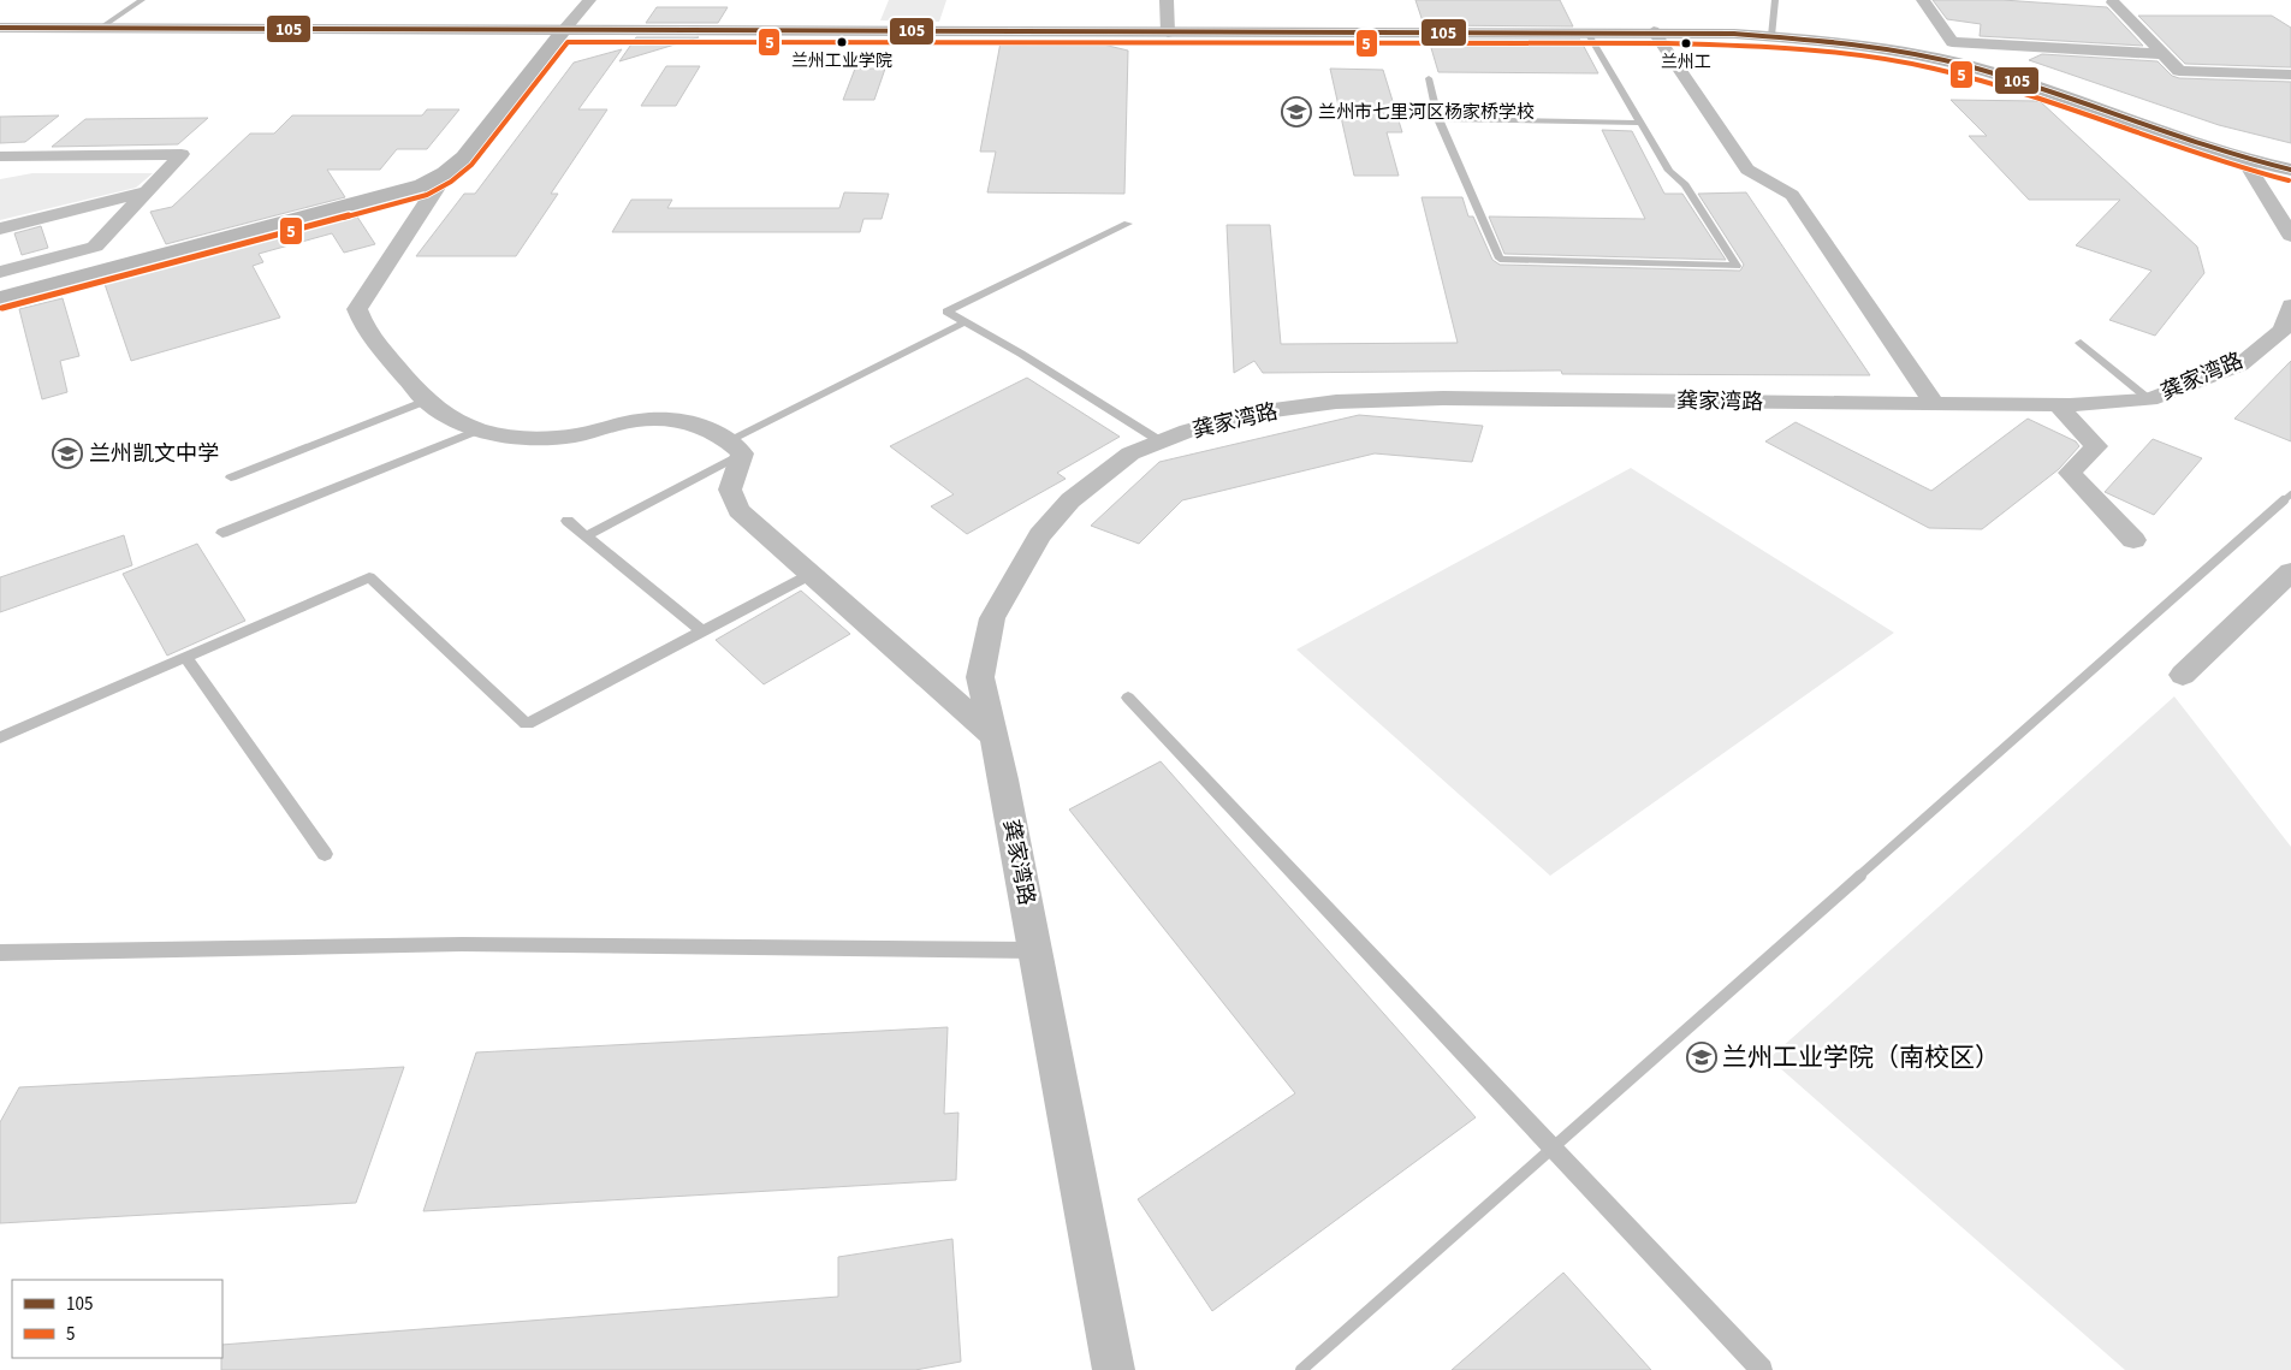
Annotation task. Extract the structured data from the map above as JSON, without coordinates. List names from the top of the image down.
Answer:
{
  "streets": {
    "street": ["龚家湾路"]
  },
  "places": {
    "other": ["兰州工业学院", "兰州工"],
    "school or university": ["兰州市七里河区杨家桥学校", "兰州凯文中学", "兰州工业学院（南校区）"]
  },
  "lines": ["transit line 105", "transit line 5"],
  "legend": ["105", "5"]
}
